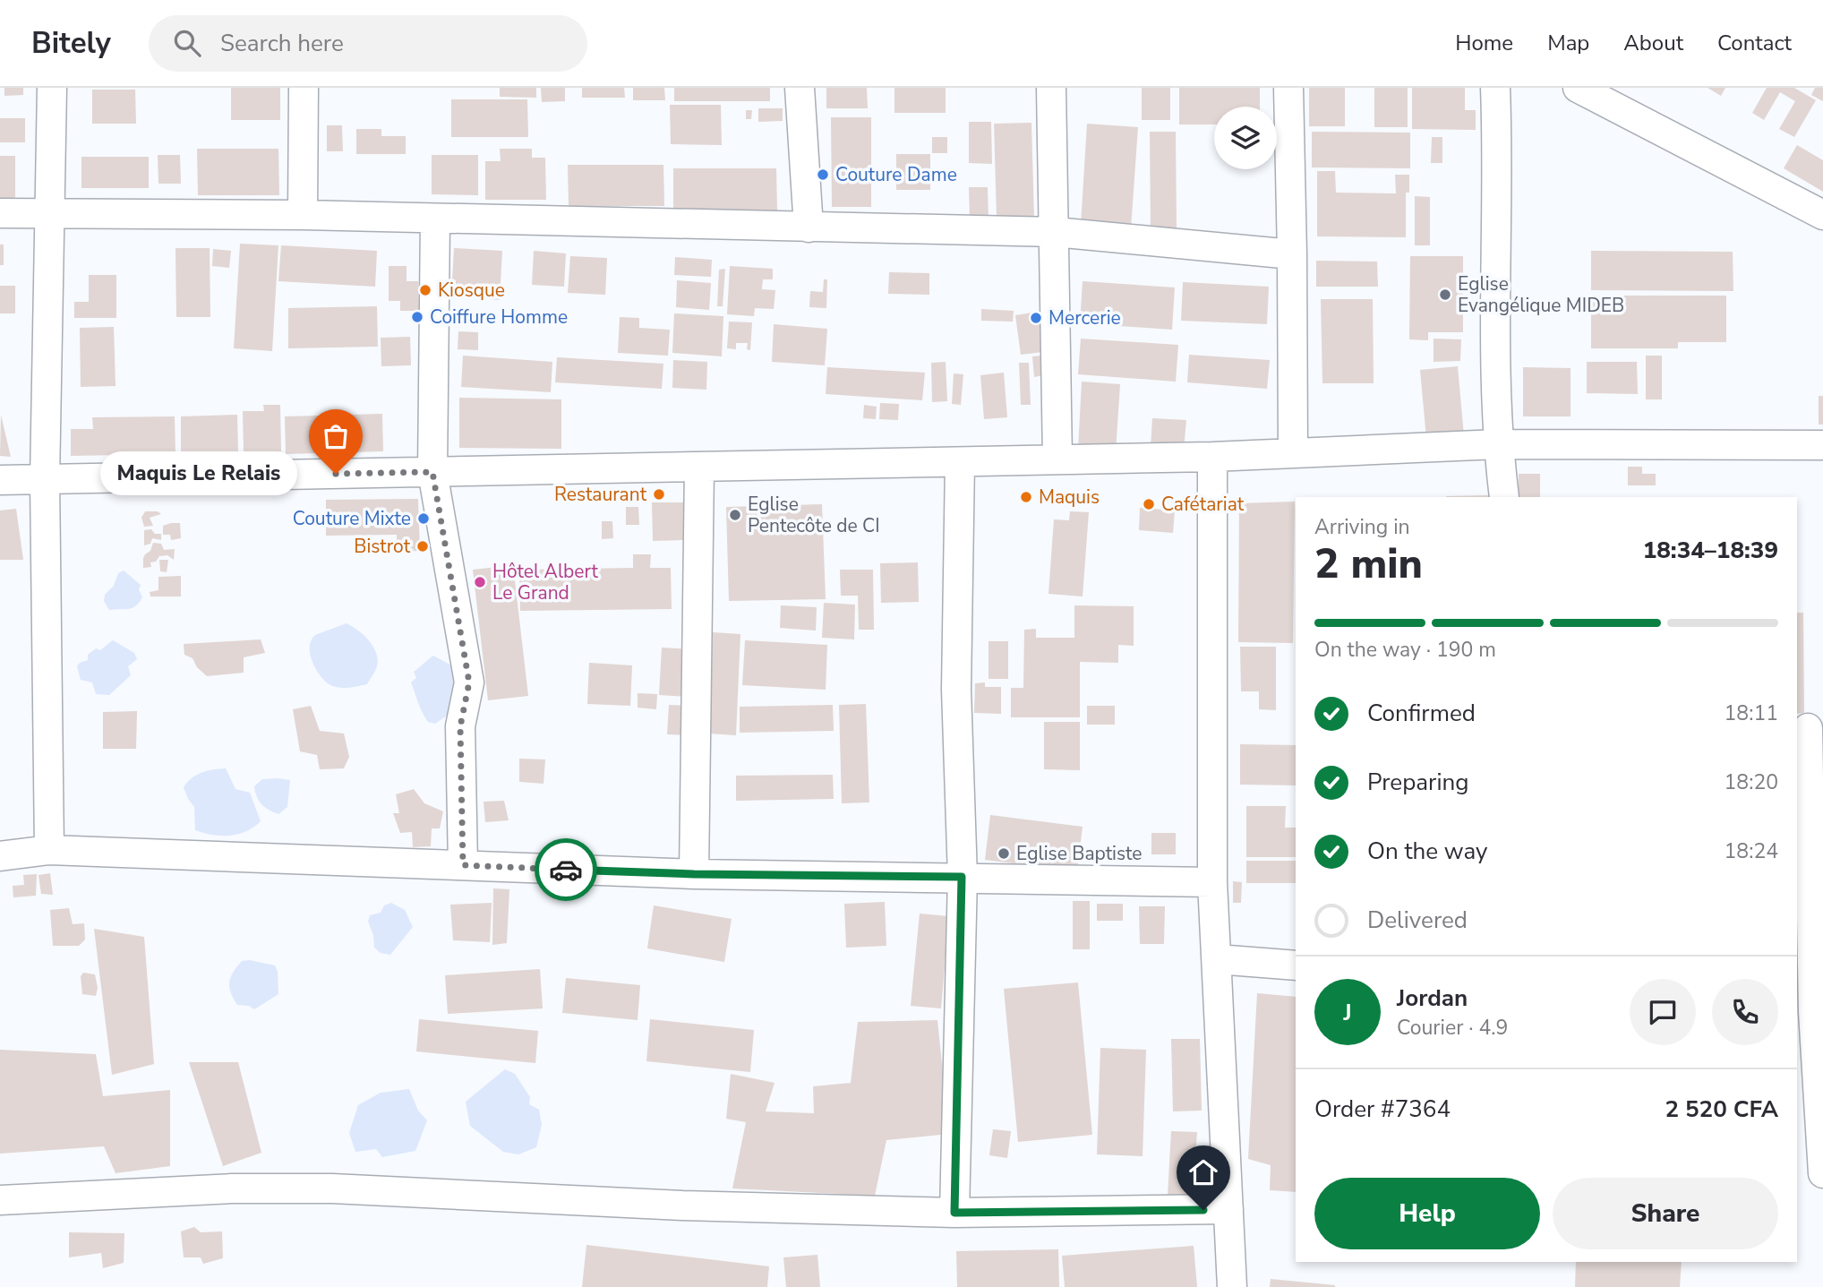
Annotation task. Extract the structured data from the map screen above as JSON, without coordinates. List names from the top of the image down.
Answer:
{
  "places": [
    "Couture Dame",
    "Kiosque",
    "Eglise Evangélique MIDEB",
    "Coiffure Homme",
    "Mercerie",
    "Maquis Le Relais",
    "Restaurant",
    "Maquis",
    "Cafétariat",
    "Eglise Pentecôte de CI",
    "Couture Mixte",
    "Bistrot",
    "Hôtel Albert Le Grand",
    "Eglise Baptiste"
  ],
  "page": {
    "header": "Bitely",
    "search": "Search here",
    "nav": [
      "Home",
      "Map",
      "About",
      "Contact"
    ],
    "bubble": "Maquis Le Relais",
    "heading": ["2 min", "Arriving in", "18:34–18:39"],
    "panel": [
      "Jordan",
      "Courier · 4.9",
      "Order #7364",
      "2 520 CFA"
    ],
    "bar": "On the way · 190 m",
    "list": [
      ["Confirmed", "18:11"],
      ["Preparing", "18:20"],
      ["On the way", "18:24"],
      "Delivered"
    ],
    "round": "J",
    "buttons": ["Help", "Share"]
  }
}
